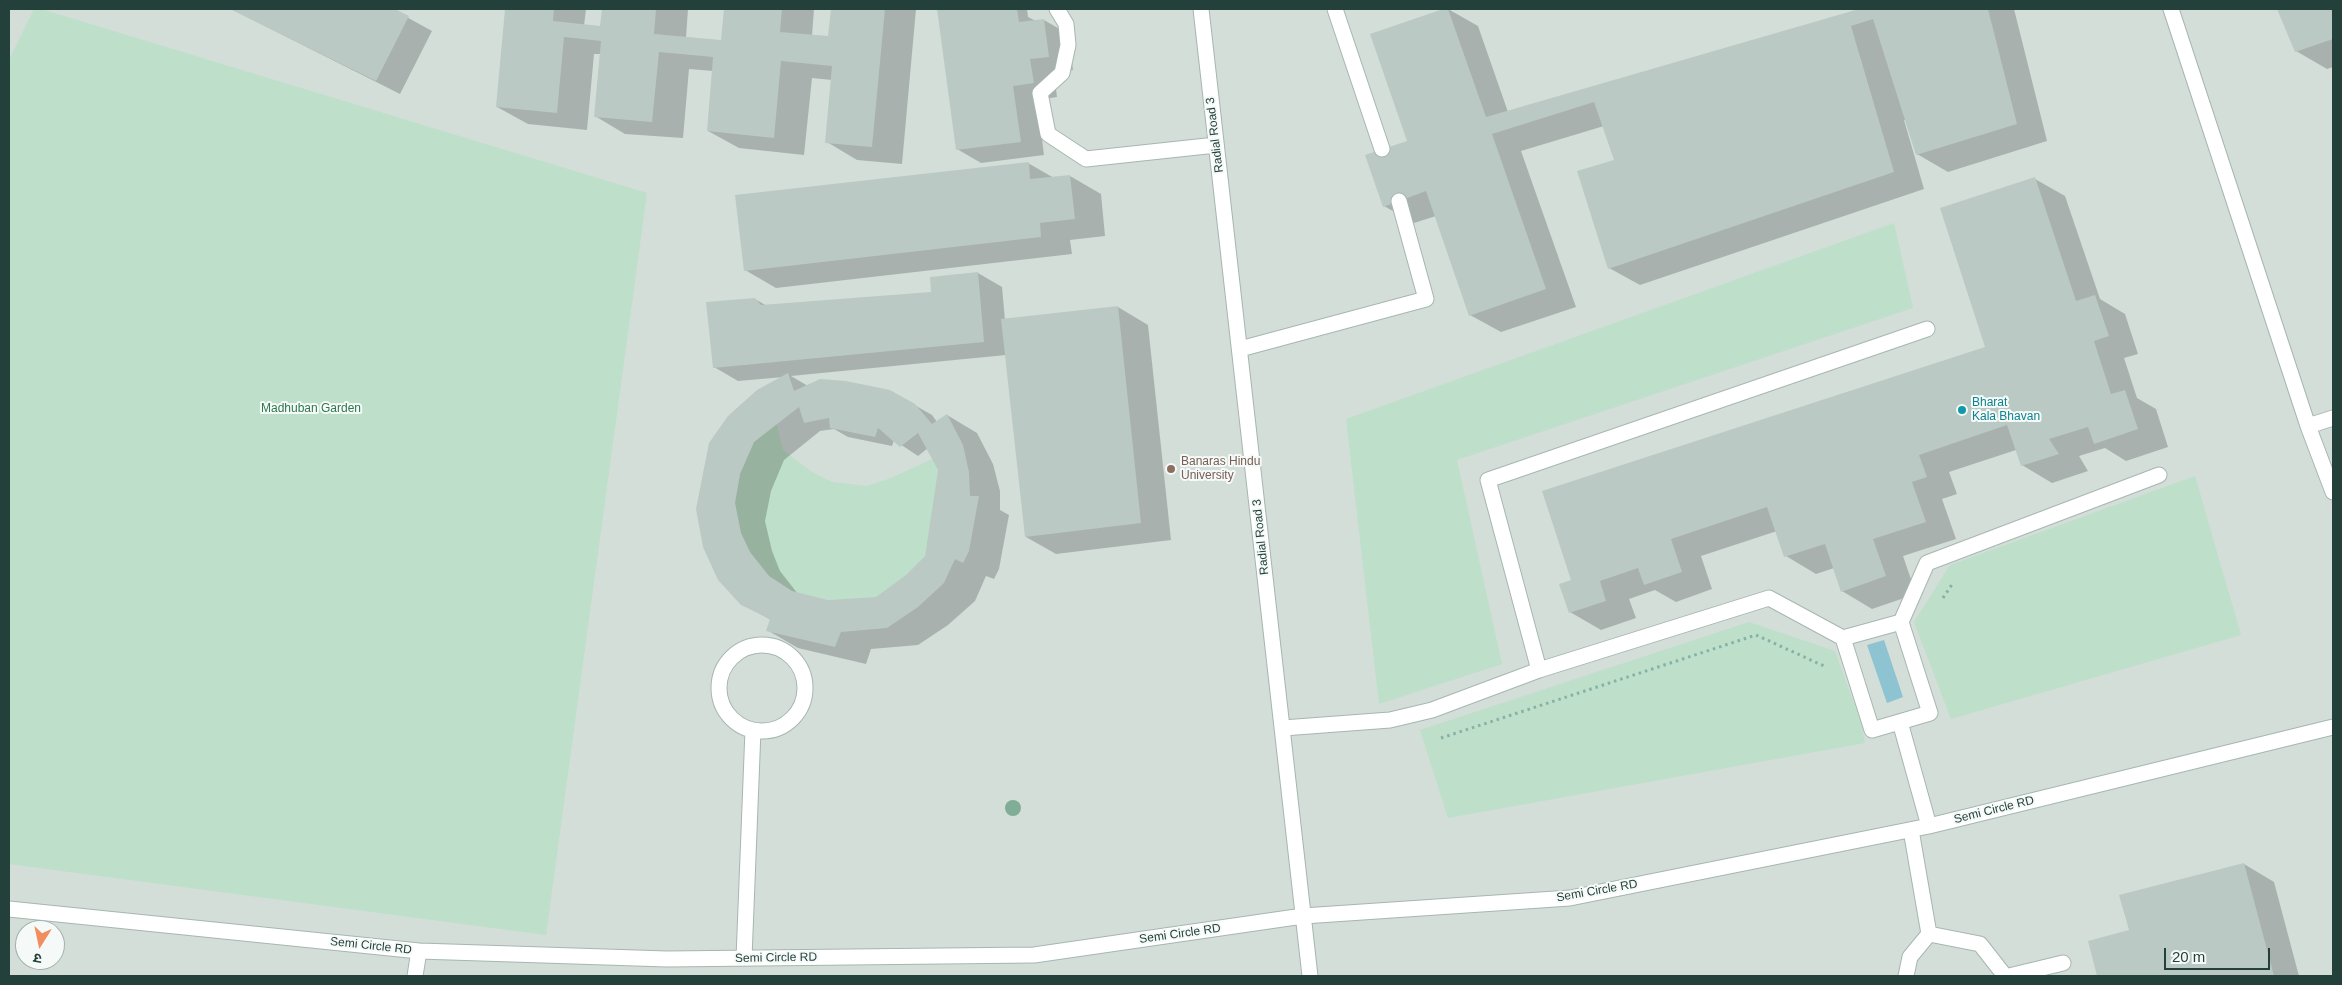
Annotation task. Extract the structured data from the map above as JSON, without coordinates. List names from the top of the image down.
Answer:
{
  "streets": {
    "lane": ["Radial Road 3", "Semi Circle RD"]
  },
  "crossings": [
    ["Radial Road 3", "Semi Circle RD"]
  ],
  "parks": ["Madhuban Garden"],
  "places": ["Bharat Kala Bhavan", "Banaras Hindu University"],
  "scale_bar": "20 m",
  "north": "bottom"
}
